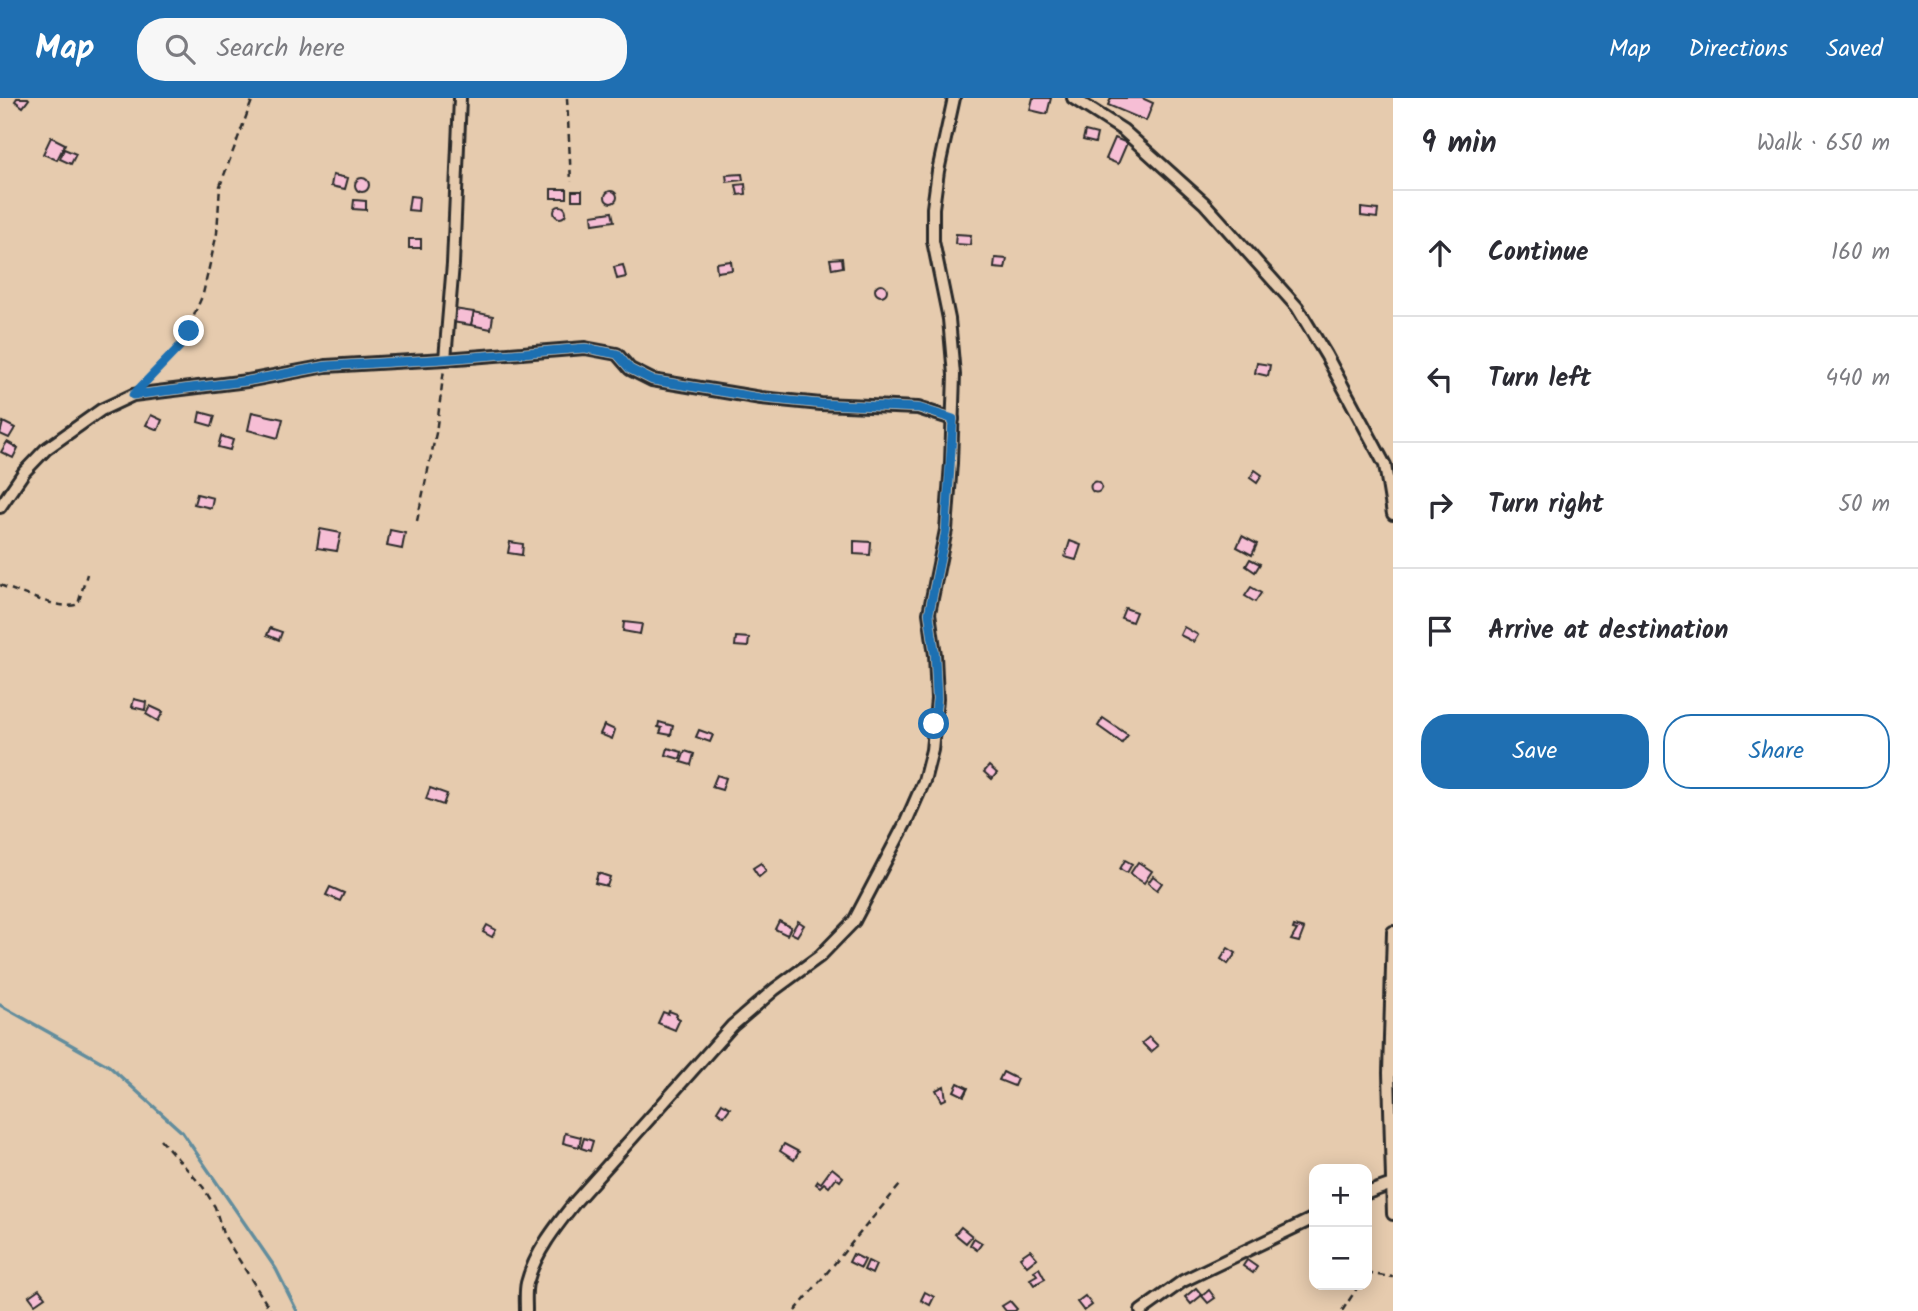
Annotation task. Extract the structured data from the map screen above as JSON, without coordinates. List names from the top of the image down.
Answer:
{
  "page": {
    "header": "Map",
    "search": "Search here",
    "nav": ["Map", "Directions", "Saved"],
    "heading": ["9 min", "Walk · 650 m"],
    "list": [
      ["Continue", "160 m"],
      ["Turn left", "440 m"],
      ["Turn right", "50 m"],
      "Arrive at destination"
    ],
    "buttons": ["Save", "Share"],
    "map_buttons": ["+", "−"]
  }
}
